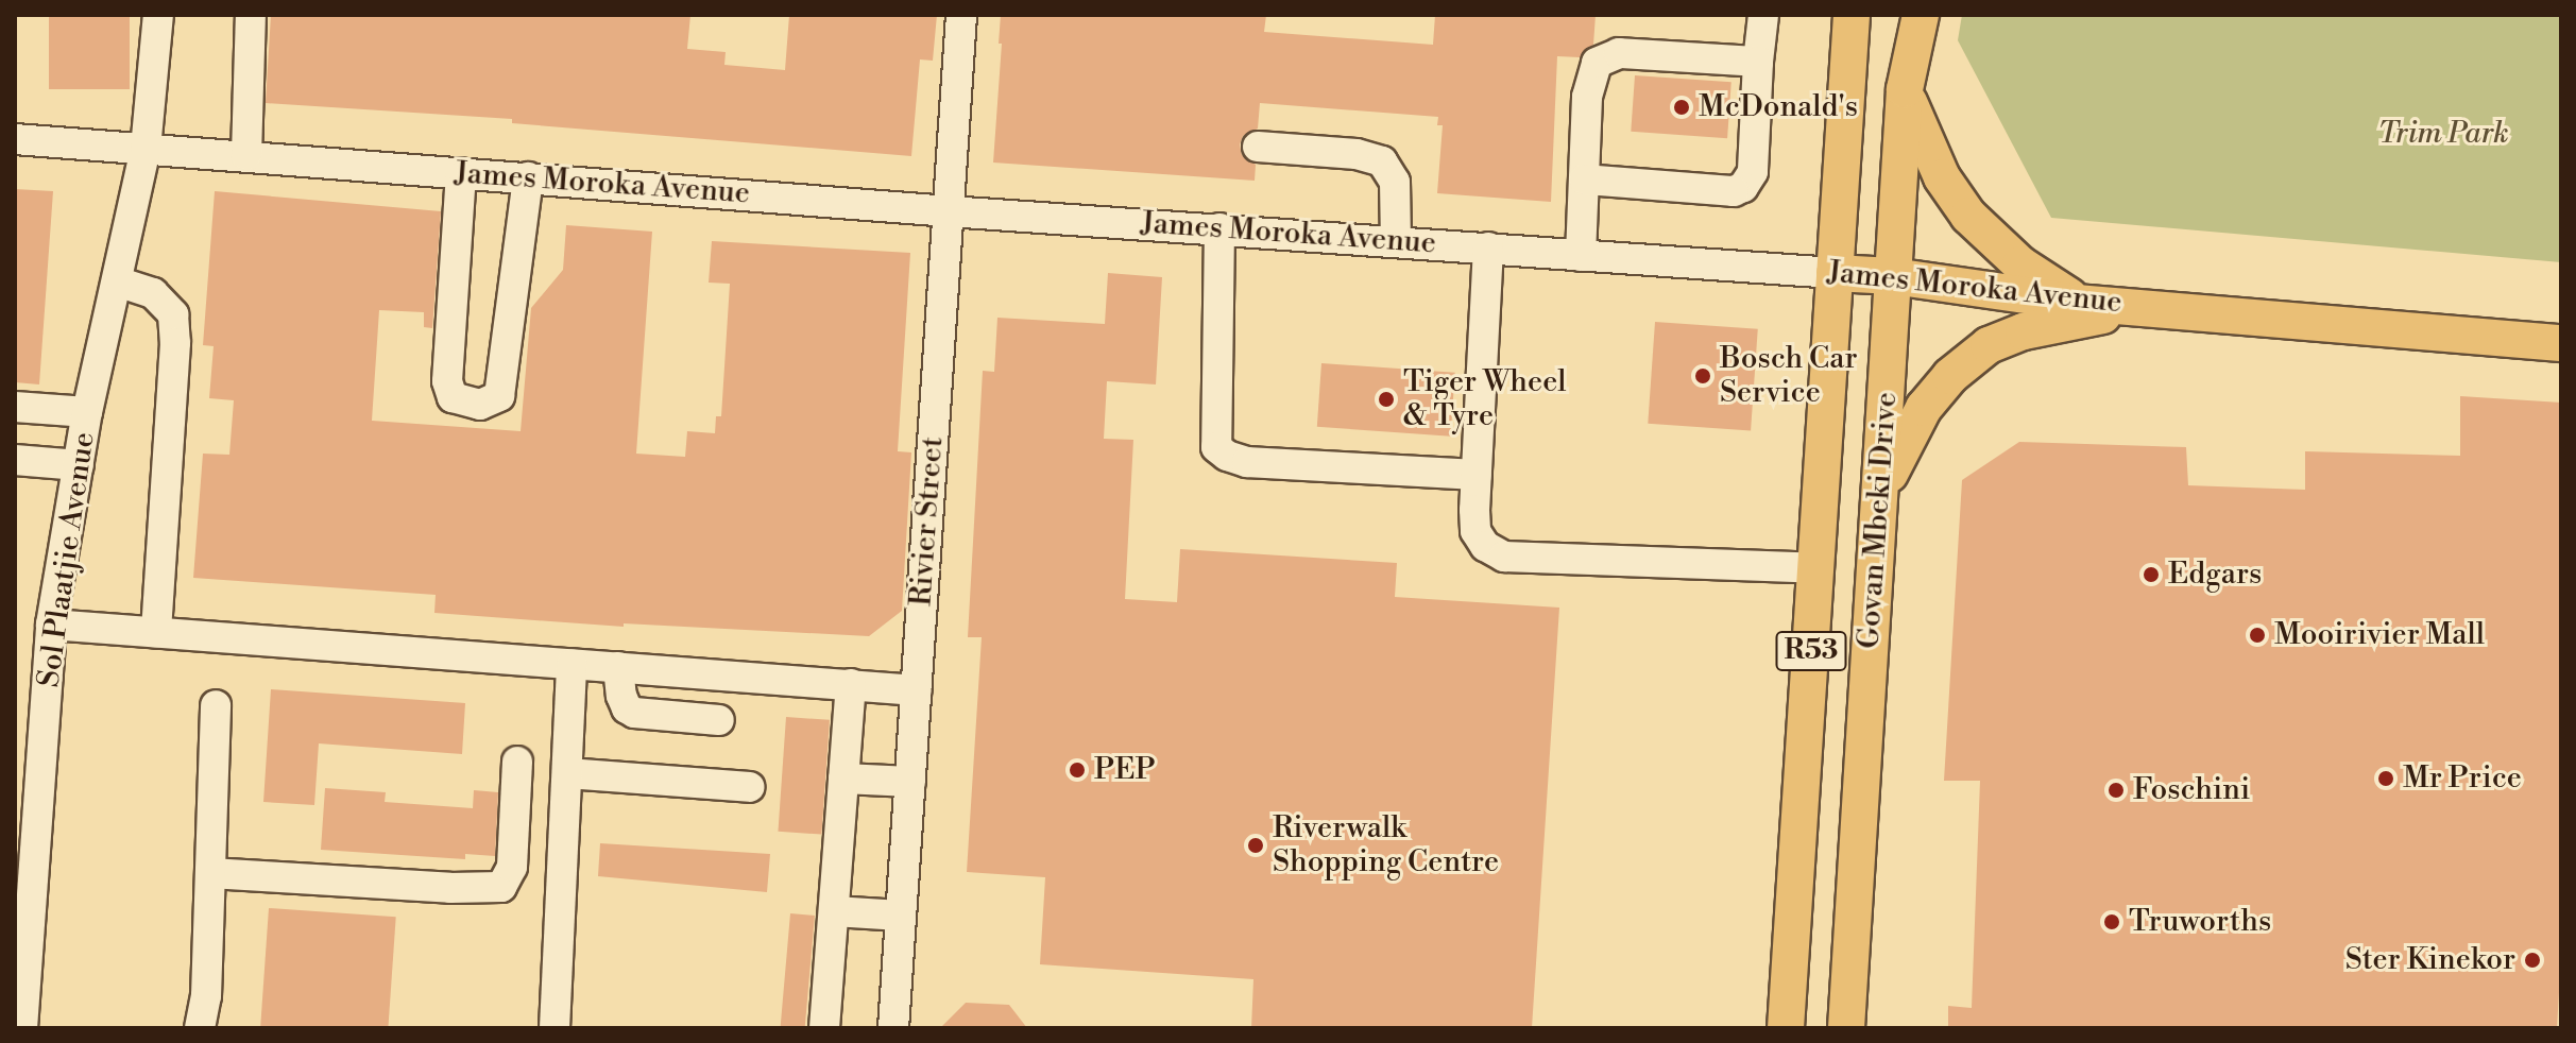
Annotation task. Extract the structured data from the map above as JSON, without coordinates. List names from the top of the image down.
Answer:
{
  "streets": {
    "main road": ["James Moroka Avenue", "Govan Mbeki Drive", "R53"],
    "street": ["Rivier Street", "Sol Plaatjie Avenue"]
  },
  "crossings": [
    ["James Moroka Avenue", "Govan Mbeki Drive"],
    ["James Moroka Avenue", "Rivier Street"],
    ["James Moroka Avenue", "Sol Plaatjie Avenue"]
  ],
  "parks": ["Trim Park"],
  "places": [
    "McDonald's",
    "Bosch Car Service",
    "Tiger Wheel & Tyre",
    "Edgars",
    "Mooirivier Mall",
    "PEP",
    "Mr Price",
    "Foschini",
    "Riverwalk Shopping Centre",
    "Truworths",
    "Ster Kinekor"
  ]
}
